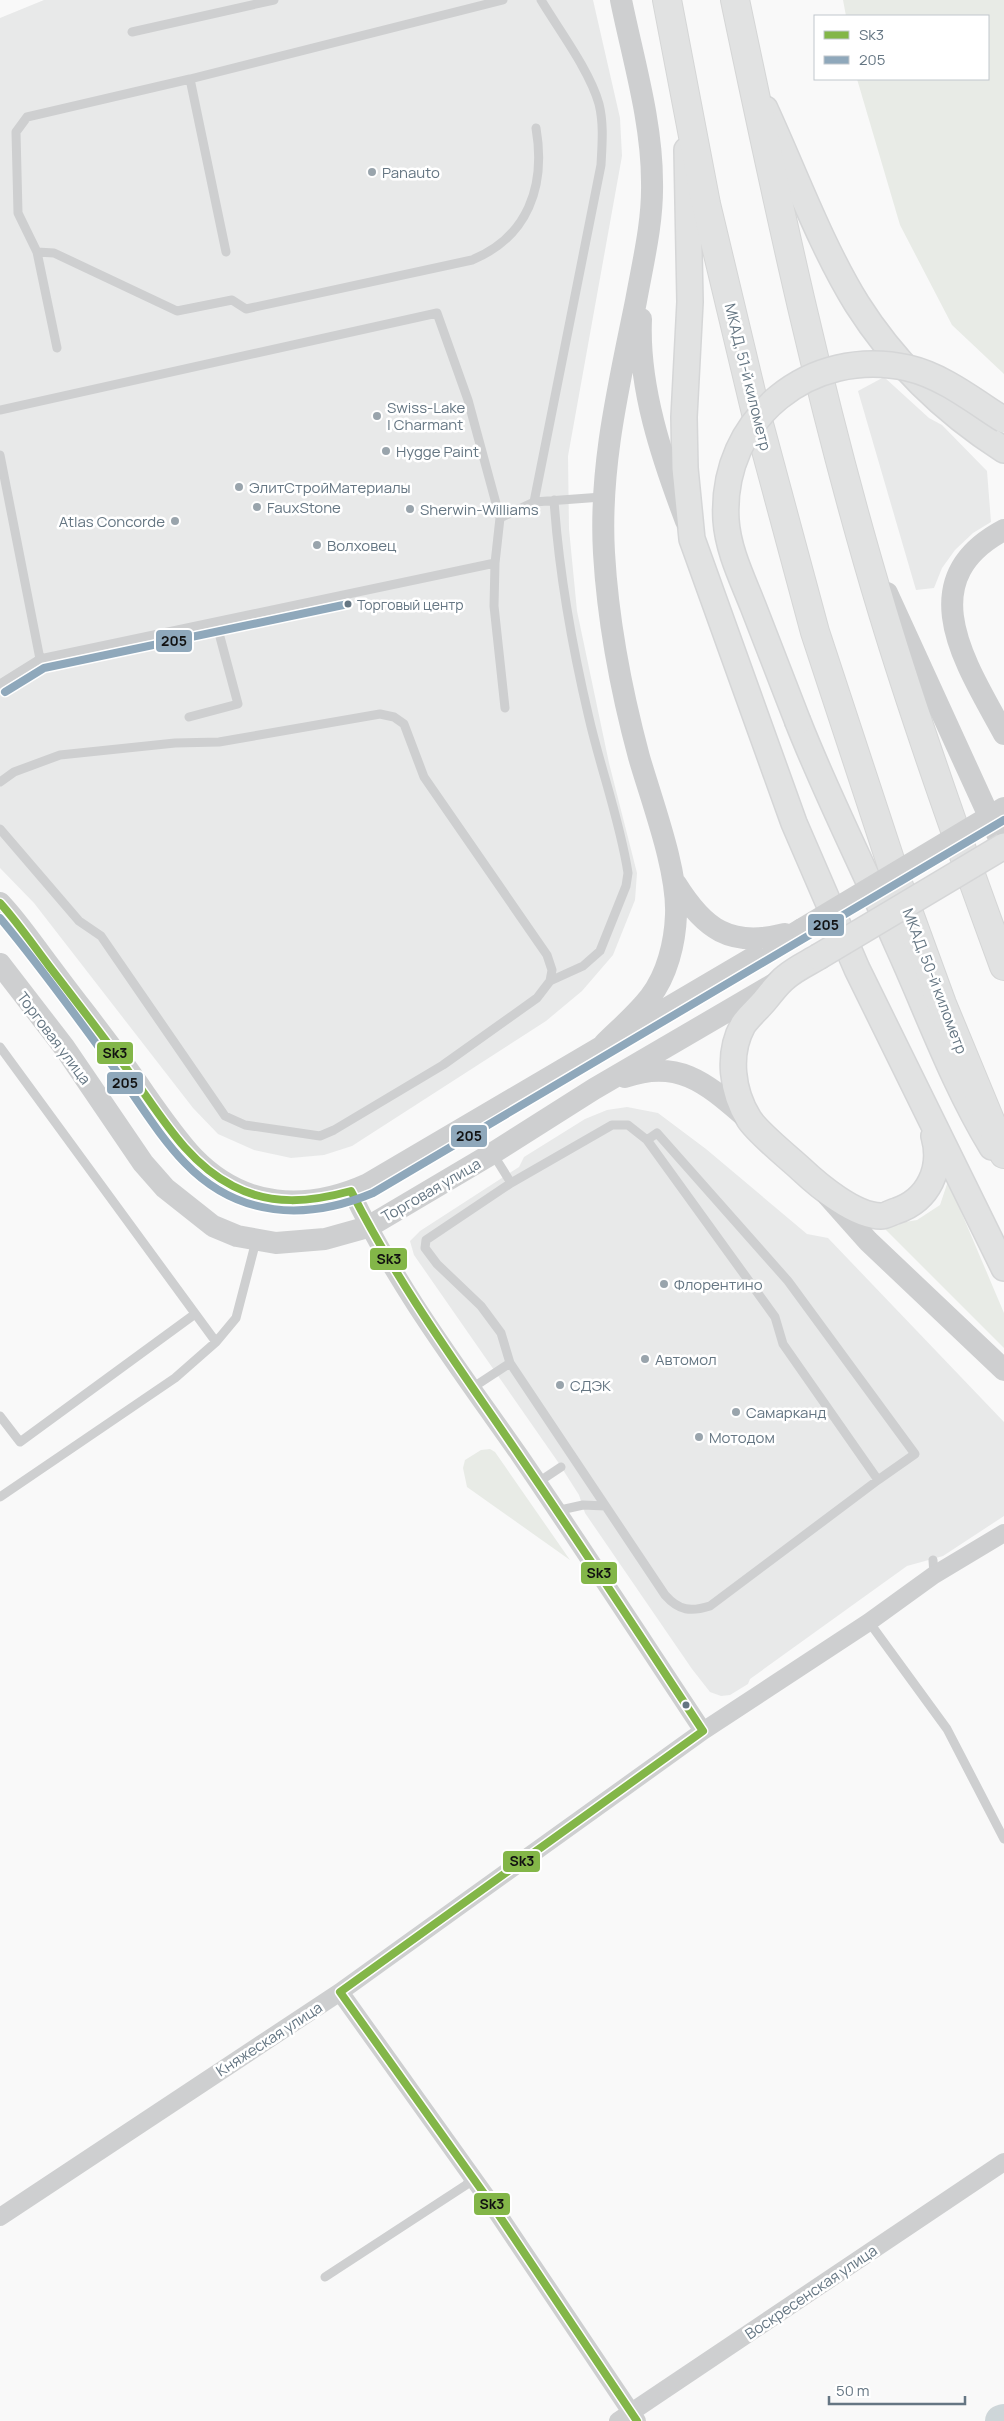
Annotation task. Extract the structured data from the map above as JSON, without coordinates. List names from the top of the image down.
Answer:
{
  "streets": {
    "highway": ["МКАД, 51-й километр", "МКАД, 50-й километр"],
    "main road": ["Торговая улица"],
    "street": ["Княжеская улица", "Воскресенская улица"]
  },
  "crossings": [
    ["МКАД, 51-й километр", "МКАД, 50-й километр"]
  ],
  "places": [
    "Panauto",
    "Swiss-Lake | Charmant",
    "Hygge Paint",
    "ЭлитСтройМатериалы",
    "FauxStone",
    "Sherwin-Williams",
    "Atlas Concorde",
    "Волховец",
    "Торговый центр",
    "Флорентино",
    "Автомол",
    "СДЭК",
    "Самарканд",
    "Мотодом"
  ],
  "lines": ["transit line 205", "transit line Sk3"],
  "legend": ["Sk3", "205"],
  "scale_bar": "50 m"
}
